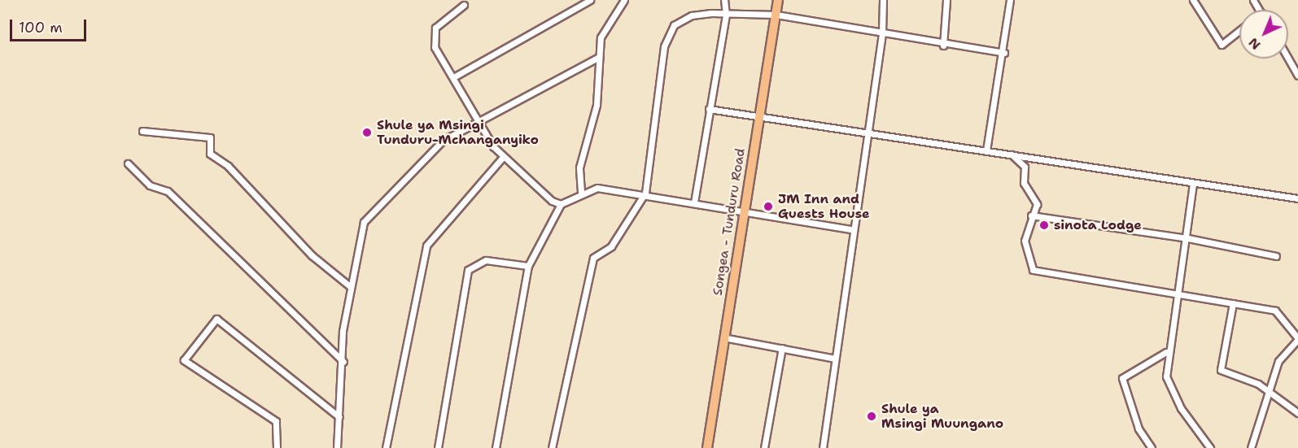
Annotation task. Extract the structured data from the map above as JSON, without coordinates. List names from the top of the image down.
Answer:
{
  "streets": {
    "highway": ["Songea - Tunduru Road"]
  },
  "places": [
    "Shule ya Msingi Tunduru-Mchanganyiko",
    "JM Inn and Guests House",
    "sinota Lodge",
    "Shule ya Msingi Muungano"
  ],
  "scale_bar": "100 m",
  "north": "bottom left"
}
